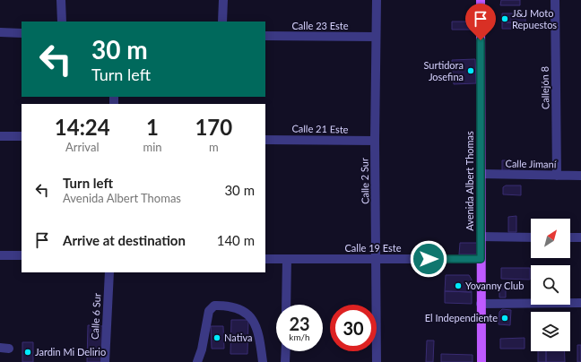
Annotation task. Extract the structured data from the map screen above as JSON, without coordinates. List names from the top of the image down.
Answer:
{
  "streets": {
    "main road": ["Avenida Albert Thomas"],
    "street": [
      "Calle 23 Este",
      "Callejón 8",
      "Calle 21 Este",
      "Calle Jimaní",
      "Calle 2 Sur",
      "Calle 19 Este",
      "Calle 6 Sur"
    ]
  },
  "crossings": [
    ["Calle 23 Este", "Calle 2 Sur"],
    ["Callejón 8", "Calle Jimaní"],
    ["Calle 21 Este", "Calle 2 Sur"],
    ["Calle Jimaní", "Avenida Albert Thomas"],
    ["Calle 2 Sur", "Calle 19 Este"],
    ["Avenida Albert Thomas", "Calle 19 Este"]
  ],
  "places": [
    "J&J Moto Repuestos",
    "Surtidora Josefina",
    "Yovanny Club",
    "El Independiente",
    "Nativa",
    "Jardin Mi Delirio"
  ],
  "north": "top right",
  "page": {
    "turn": ["30 m", "Turn left"],
    "eta": [
      "14:24",
      "Arrival",
      "1",
      "min",
      "170",
      "m"
    ],
    "list": [
      {
        "name": "Turn left",
        "note": "Avenida Albert Thomas",
        "value": "30 m"
      },
      {
        "name": "Arrive at destination",
        "value": "140 m"
      }
    ],
    "speed": "23 km/h",
    "limit": "30"
  }
}
